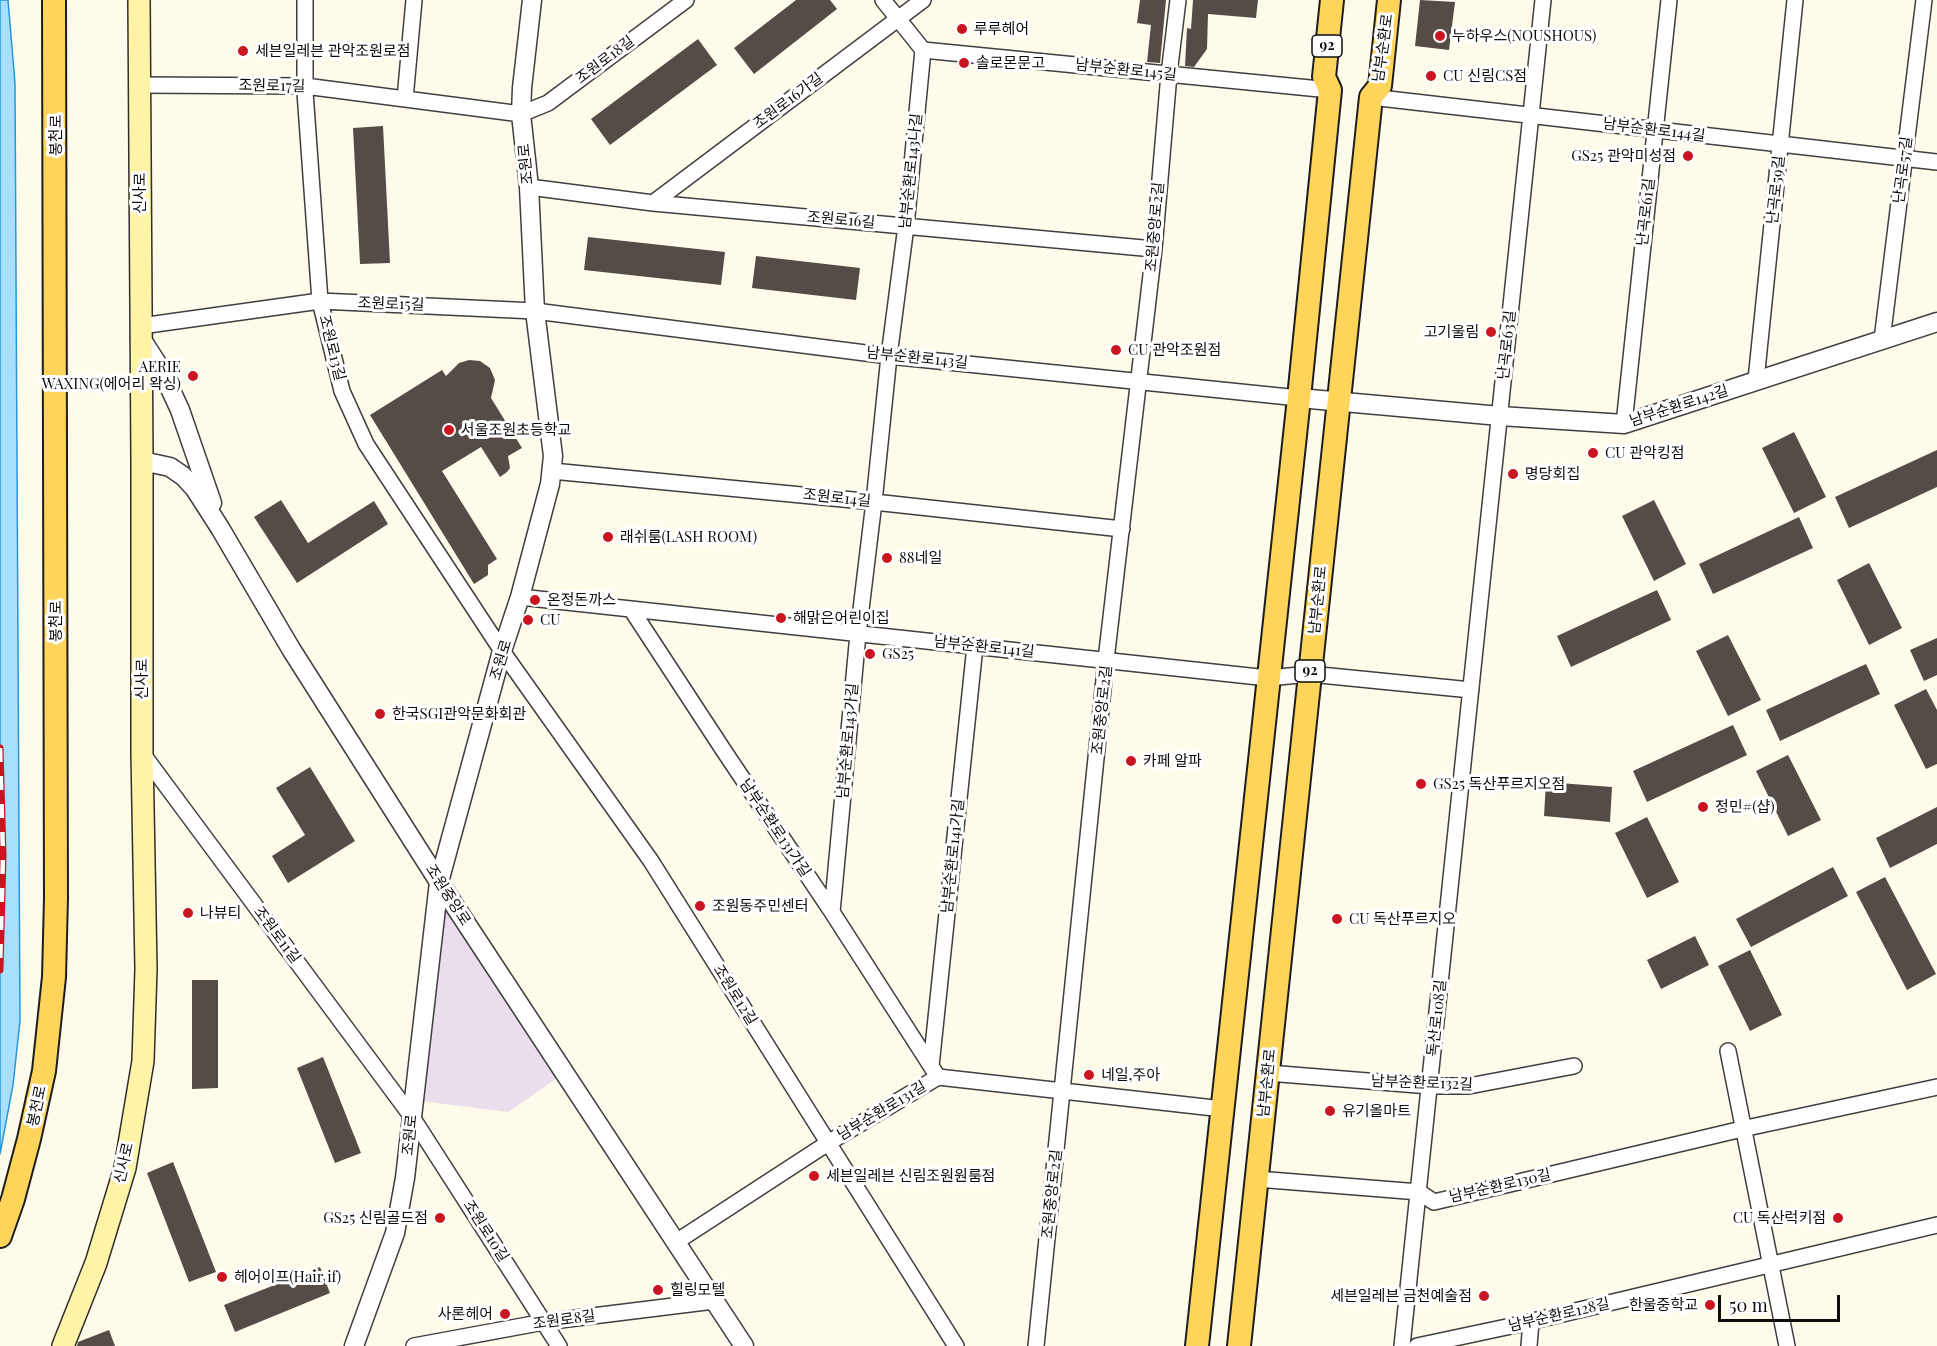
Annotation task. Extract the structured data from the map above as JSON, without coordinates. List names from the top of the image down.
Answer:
{
  "streets": {
    "main road": [
      "92",
      "남부순환로",
      "봉천로",
      "신사로"
    ],
    "street": [
      "조원로18길",
      "남부순환로145길",
      "조원로17길",
      "조원로16가길",
      "남부순환로144길",
      "조원로",
      "난곡로57길",
      "남부순환로143나길",
      "난곡로59길",
      "난곡로61길",
      "조원로16길",
      "조원중앙로2길",
      "조원로15길",
      "난곡로63길",
      "조원로13길",
      "남부순환로143길",
      "남부순환로142길",
      "조원로14길",
      "남부순환로141길",
      "남부순환로143가길",
      "남부순환로131가길",
      "남부순환로141가길",
      "조원중앙로",
      "조원로11길",
      "조원로12길",
      "독산로108길",
      "남부순환로132길",
      "남부순환로131길",
      "남부순환로130길",
      "조원로10길",
      "남부순환로128길",
      "조원로8길"
    ]
  },
  "crossings": [
    ["92", "남부순환로145길"],
    ["92", "남부순환로143길"],
    ["92", "남부순환로142길"],
    ["92", "남부순환로141길"],
    ["92", "남부순환로131길"],
    ["남부순환로", "남부순환로144길"],
    ["남부순환로", "남부순환로142길"],
    ["남부순환로", "남부순환로141길"],
    ["남부순환로", "남부순환로132길"],
    ["남부순환로", "남부순환로130길"],
    ["조원로18길", "조원로17길"],
    ["조원로18길", "조원로"],
    ["남부순환로145길", "남부순환로143나길"],
    ["남부순환로145길", "조원중앙로2길"],
    ["조원로17길", "조원로"],
    ["조원로17길", "신사로"],
    ["조원로17길", "조원로13길"],
    ["조원로16가길", "조원로16길"],
    ["남부순환로144길", "난곡로57길"],
    ["남부순환로144길", "난곡로59길"],
    ["남부순환로144길", "난곡로61길"],
    ["남부순환로144길", "난곡로63길"],
    ["조원로", "조원로16길"],
    ["조원로", "조원로15길"],
    ["조원로", "조원로13길"],
    ["조원로", "남부순환로143길"],
    ["조원로", "조원로14길"],
    ["조원로", "남부순환로141길"],
    ["조원로", "조원중앙로"],
    ["조원로", "조원로11길"],
    ["조원로", "조원로12길"],
    ["조원로", "조원로10길"],
    ["난곡로57길", "남부순환로142길"],
    ["남부순환로143나길", "조원로16길"],
    ["남부순환로143나길", "남부순환로143길"],
    ["남부순환로143나길", "남부순환로143가길"],
    ["난곡로59길", "남부순환로142길"],
    ["신사로", "조원로15길"],
    ["신사로", "조원중앙로"],
    ["신사로", "조원로11길"],
    ["난곡로61길", "남부순환로142길"],
    ["조원로16길", "조원중앙로2길"],
    ["조원중앙로2길", "남부순환로143길"],
    ["조원중앙로2길", "조원로14길"],
    ["조원중앙로2길", "남부순환로141길"],
    ["조원중앙로2길", "남부순환로131길"],
    ["조원로15길", "조원로13길"],
    ["조원로15길", "남부순환로143길"],
    ["난곡로63길", "남부순환로142길"],
    ["난곡로63길", "남부순환로141길"],
    ["난곡로63길", "독산로108길"],
    ["조원로13길", "조원로12길"],
    ["남부순환로143길", "남부순환로142길"],
    ["남부순환로143길", "남부순환로143가길"],
    ["조원로14길", "남부순환로143가길"],
    ["남부순환로141길", "남부순환로143가길"],
    ["남부순환로141길", "남부순환로131가길"],
    ["남부순환로141길", "남부순환로141가길"],
    ["남부순환로141길", "독산로108길"],
    ["남부순환로143가길", "남부순환로131가길"],
    ["남부순환로131가길", "남부순환로141가길"],
    ["남부순환로131가길", "남부순환로131길"],
    ["남부순환로141가길", "남부순환로131길"],
    ["조원중앙로", "남부순환로131길"],
    ["조원중앙로", "조원로8길"],
    ["조원로11길", "조원로10길"],
    ["조원로12길", "남부순환로131길"],
    ["독산로108길", "남부순환로132길"],
    ["독산로108길", "남부순환로130길"],
    ["조원로10길", "조원로8길"]
  ],
  "places": [
    "루루헤어",
    "누하우스(NOUSHOUS)",
    "세븐일레븐 관악조원로점",
    "솔로몬문고",
    "CU 신림CS점",
    "GS25 관악미성점",
    "고기울림",
    "CU 관악조원점",
    "AERIE WAXING(에어리 왁싱)",
    "서울조원초등학교",
    "CU 관악킹점",
    "명당회집",
    "래쉬룸(LASH ROOM)",
    "88네일",
    "온정돈까스",
    "해맑은어린이집",
    "CU",
    "GS25",
    "한국SGI관악문화회관",
    "카페 알파",
    "GS25 독산푸르지오점",
    "정민#(샵)",
    "조원동주민센터",
    "나뷰티",
    "CU 독산푸르지오",
    "네일,주아",
    "유기올마트",
    "세븐일레븐 신림조원원룸점",
    "GS25 신림골드점",
    "CU 독산럭키점",
    "헤어이프(Hair if)",
    "힐링모텔",
    "세븐일레븐 금천예술점",
    "한울중학교",
    "사론헤어"
  ],
  "scale_bar": "50 m"
}
